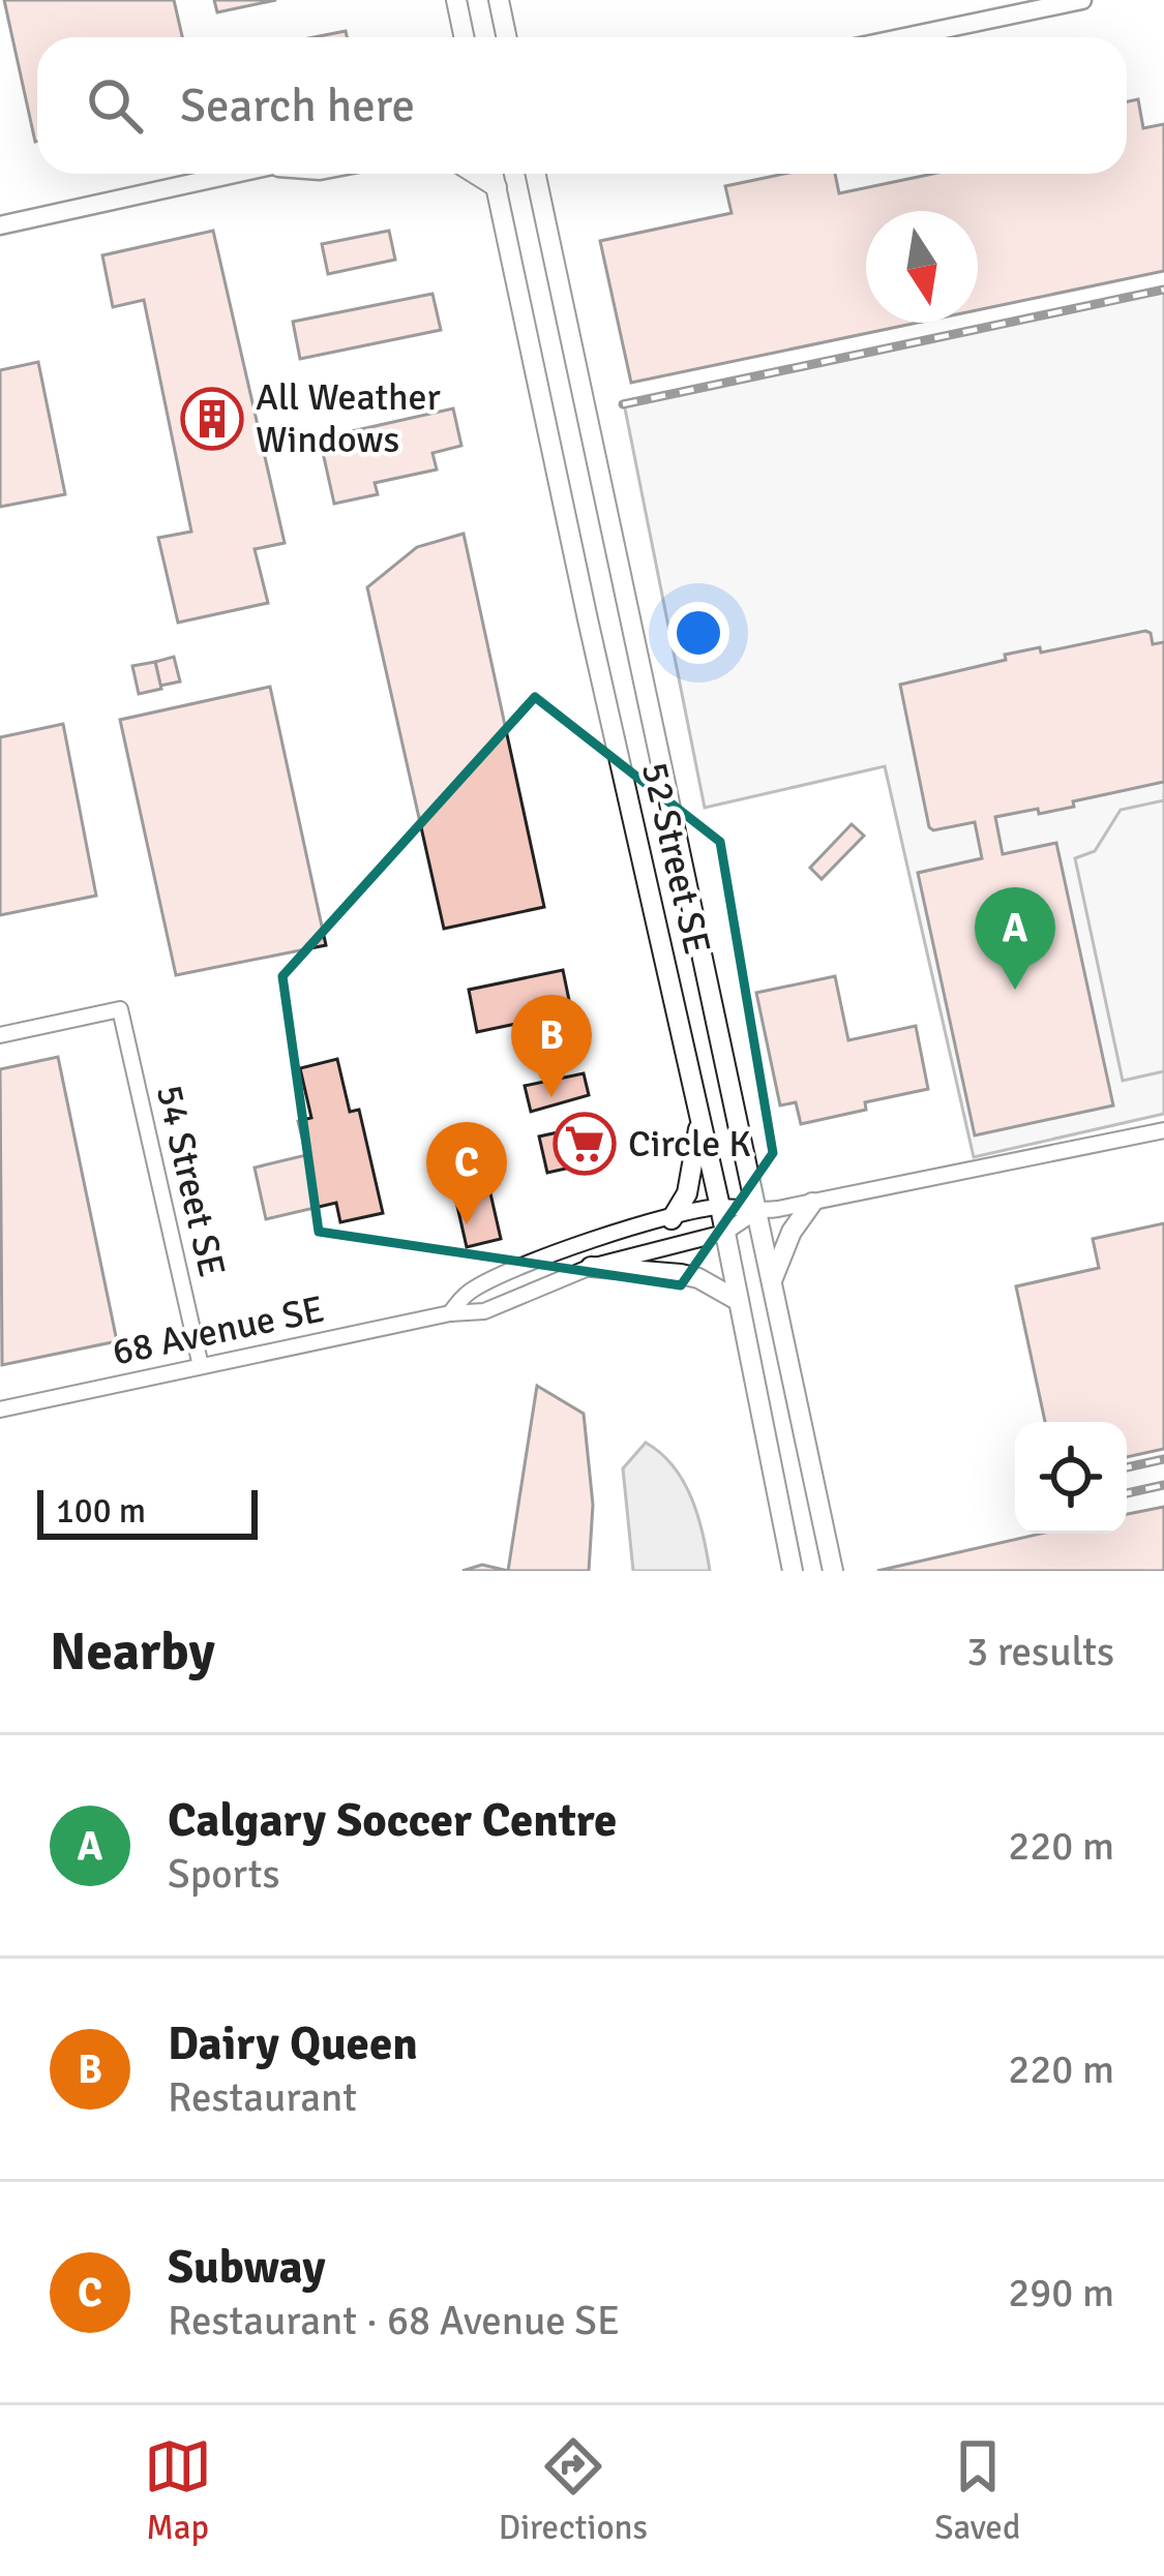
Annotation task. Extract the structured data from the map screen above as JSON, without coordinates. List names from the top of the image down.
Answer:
{
  "streets": {
    "main road": ["52 Street SE"],
    "street": ["54 Street SE", "68 Avenue SE"]
  },
  "crossings": [
    ["52 Street SE", "68 Avenue SE"],
    ["54 Street SE", "68 Avenue SE"]
  ],
  "places": {
    "building": ["All Weather Windows"],
    "supermarket": ["Circle K"]
  },
  "scale_bar": "100 m",
  "north": "bottom",
  "page": {
    "search": "Search here",
    "pins": ["A", "B", "C"],
    "scale": "100 m",
    "heading": ["Nearby", "3 results"],
    "list": [
      {
        "mark": "A",
        "name": "Calgary Soccer Centre",
        "note": "Sports",
        "value": "220 m"
      },
      {
        "mark": "B",
        "name": "Dairy Queen",
        "note": "Restaurant",
        "value": "220 m"
      },
      {
        "mark": "C",
        "name": "Subway",
        "note": "Restaurant · 68 Avenue SE",
        "value": "290 m"
      }
    ],
    "nav": ["Map", "Directions", "Saved"]
  }
}
